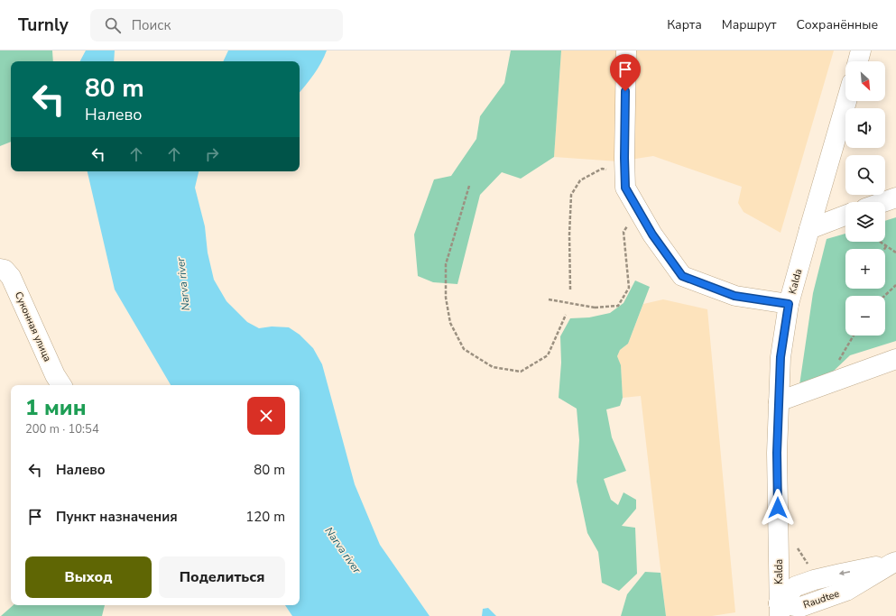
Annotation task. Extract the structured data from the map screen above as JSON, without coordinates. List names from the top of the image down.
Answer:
{
  "streets": {
    "street": ["Kalda", "Суконная улица", "Raudtee"]
  },
  "crossings": [
    ["Kalda", "Raudtee"]
  ],
  "water": ["Narva river"],
  "north": "bottom right",
  "page": {
    "header": "Turnly",
    "search": "Поиск",
    "nav": ["Карта", "Маршрут", "Сохранённые"],
    "map_buttons": ["+", "−"],
    "turn": ["80 m", "Налево"],
    "heading": ["1 мин", "200 m · 10:54"],
    "list": [
      {
        "name": "Налево",
        "value": "80 m"
      },
      {
        "name": "Пункт назначения",
        "value": "120 m"
      }
    ],
    "buttons": ["Выход", "Поделиться"]
  }
}
